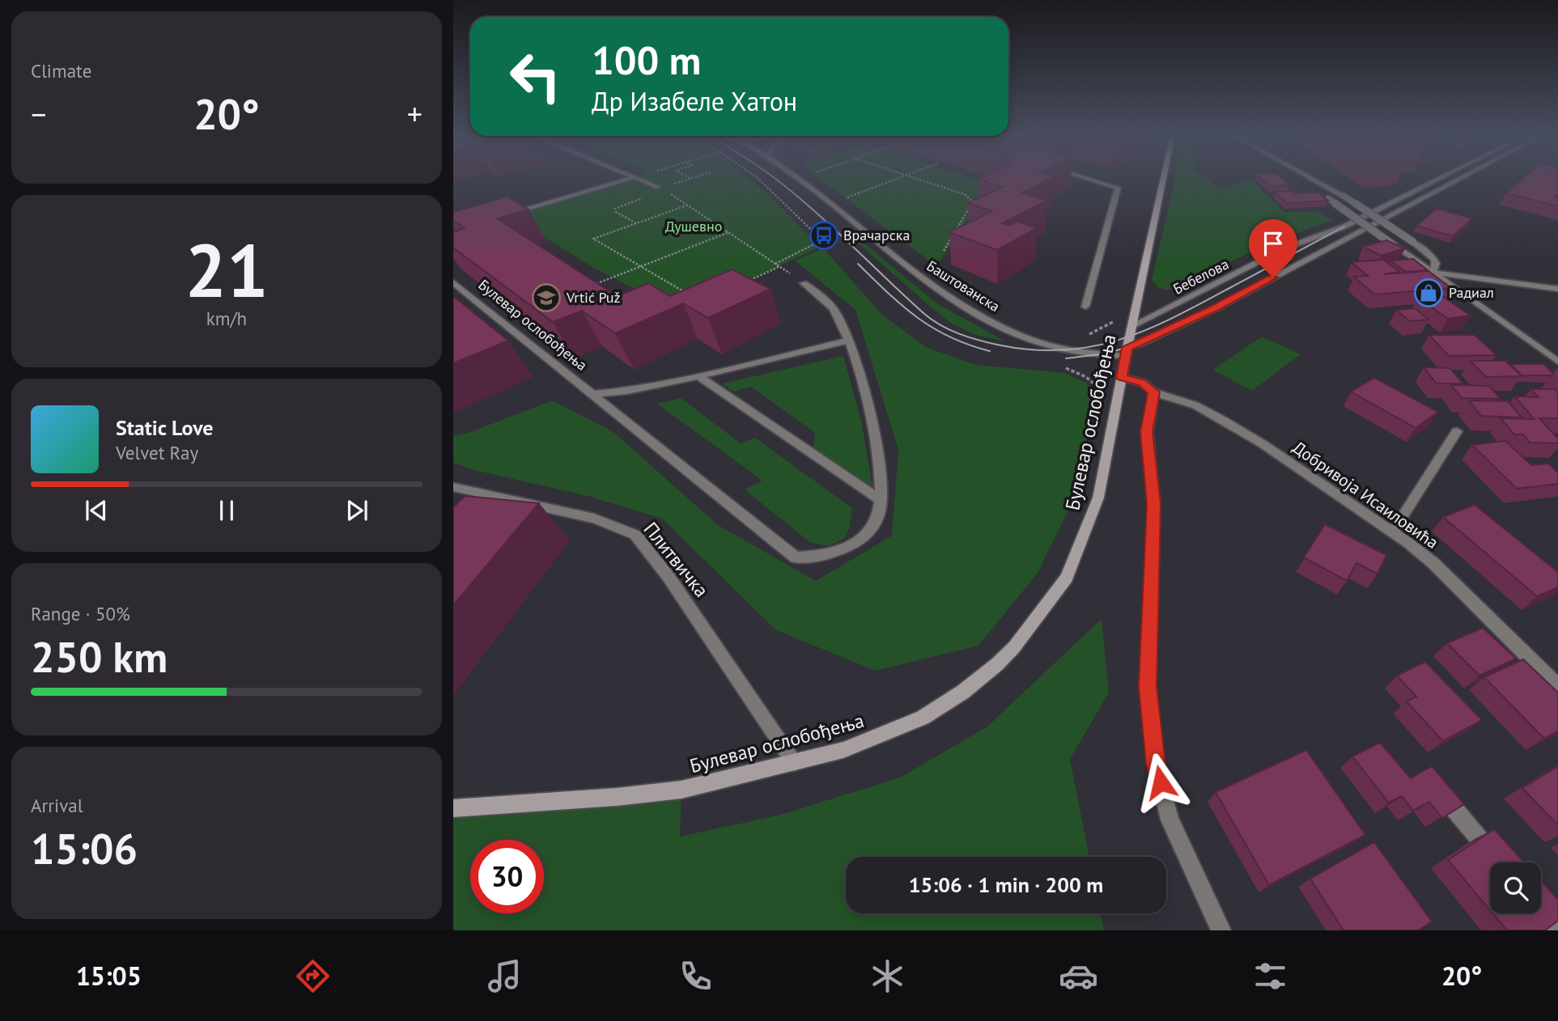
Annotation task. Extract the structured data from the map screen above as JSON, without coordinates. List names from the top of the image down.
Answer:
{
  "streets": {
    "main road": ["Булевар ослобођења"],
    "street": [
      "Бебелова",
      "Баштованска",
      "Добривоја Исаиловића",
      "Плитвичка"
    ]
  },
  "crossings": [
    ["Бебелова", "Булевар ослобођења"],
    ["Баштованска", "Булевар ослобођења"],
    ["Булевар ослобођења", "Добривоја Исаиловића"],
    ["Булевар ослобођења", "Плитвичка"]
  ],
  "parks": ["Душевно"],
  "places": {
    "bus stop": ["Врачарска"],
    "shop": ["Радиал"],
    "school or university": ["Vrtić Puž"]
  },
  "page": {
    "tile": [
      "Climate",
      ["21", "km/h"],
      ["Range · 50%", "250 km"],
      ["Arrival", "15:06"]
    ],
    "turn": ["100 m", "Др Изабеле Хатон"],
    "heat": ["−", "20°", "+"],
    "song": ["Static Love", "Velvet Ray"],
    "limit": "30",
    "trip": "15:06 · 1 min · 200 m",
    "tabs": ["15:05", "20°"]
  }
}
